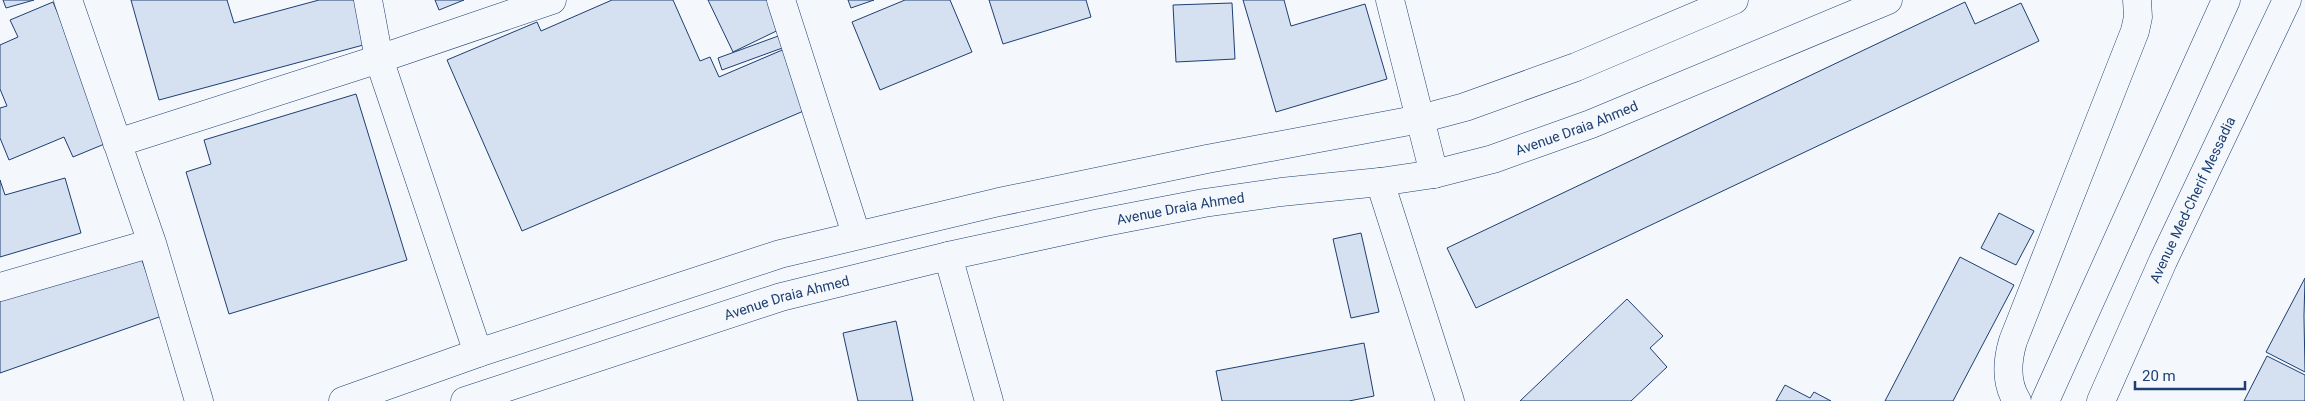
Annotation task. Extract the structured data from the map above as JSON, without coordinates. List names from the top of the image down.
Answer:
{
  "streets": {
    "main road": ["Avenue Draia Ahmed", "Avenue Med-Cherif Messadia"]
  },
  "scale_bar": "20 m"
}
